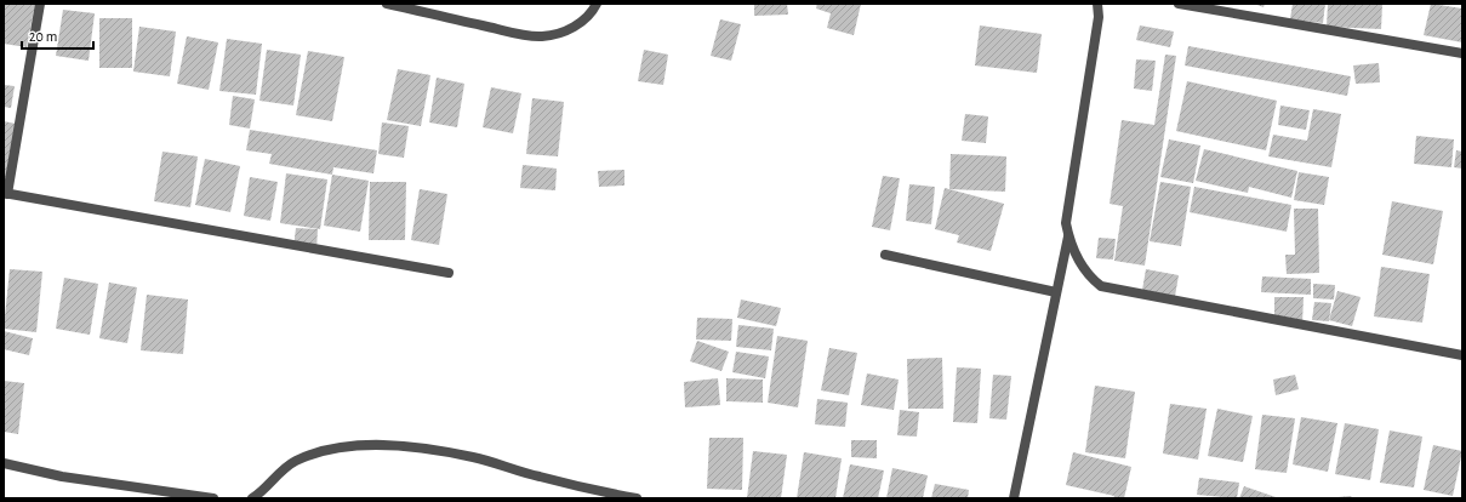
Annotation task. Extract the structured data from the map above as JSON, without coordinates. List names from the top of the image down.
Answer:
{
  "scale_bar": "20 m"
}
